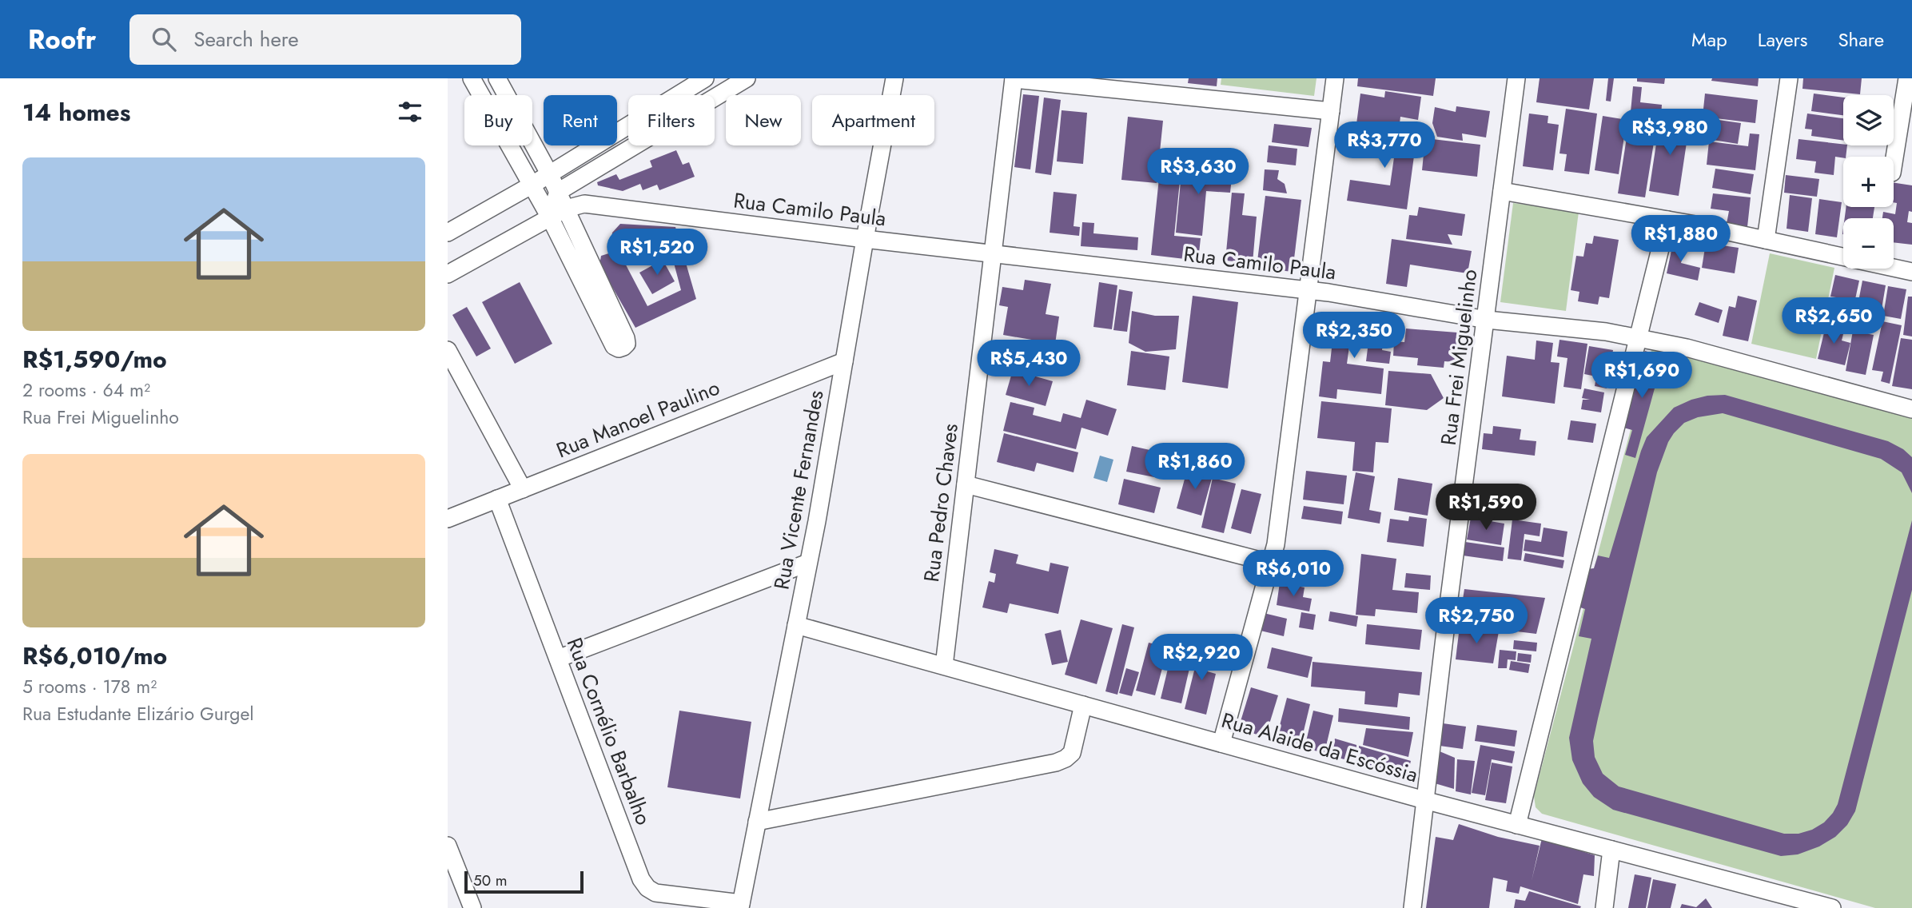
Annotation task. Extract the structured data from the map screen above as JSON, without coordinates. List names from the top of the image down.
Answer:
{
  "streets": {
    "street": [
      "Rua Camilo Paula",
      "Rua Frei Miguelinho",
      "Rua Manoel Paulino",
      "Rua Vicente Fernandes",
      "Rua Pedro Chaves",
      "Rua Cornélio Barbalho",
      "Rua Alaide da Escóssia"
    ]
  },
  "crossings": [
    ["Rua Camilo Paula", "Rua Frei Miguelinho"],
    ["Rua Camilo Paula", "Rua Vicente Fernandes"],
    ["Rua Camilo Paula", "Rua Pedro Chaves"],
    ["Rua Frei Miguelinho", "Rua Alaide da Escóssia"],
    ["Rua Manoel Paulino", "Rua Vicente Fernandes"],
    ["Rua Manoel Paulino", "Rua Cornélio Barbalho"],
    ["Rua Vicente Fernandes", "Rua Cornélio Barbalho"],
    ["Rua Vicente Fernandes", "Rua Alaide da Escóssia"],
    ["Rua Pedro Chaves", "Rua Alaide da Escóssia"]
  ],
  "scale_bar": "50 m",
  "page": {
    "header": "Roofr",
    "search": "Search here",
    "nav": ["Map", "Layers", "Share"],
    "heading": "14 homes",
    "map_buttons": ["+", "−"],
    "chip": [
      "Buy",
      "Rent",
      "Filters",
      "New",
      "Apartment"
    ],
    "price": [
      "R$3,980",
      "R$3,770",
      "R$3,630",
      "R$1,880",
      "R$1,520",
      "R$2,650",
      "R$2,350",
      "R$5,430",
      "R$1,690",
      "R$1,860",
      "R$1,590",
      "R$6,010",
      "R$2,750",
      "R$2,920"
    ],
    "list": [
      {
        "name": "R$1,590/mo",
        "note": "2 rooms · 64 m² · Rua Frei Miguelinho"
      },
      {
        "name": "R$6,010/mo",
        "note": "5 rooms · 178 m² · Rua Estudante Elizário Gurgel"
      }
    ],
    "scale": "50 m"
  }
}
